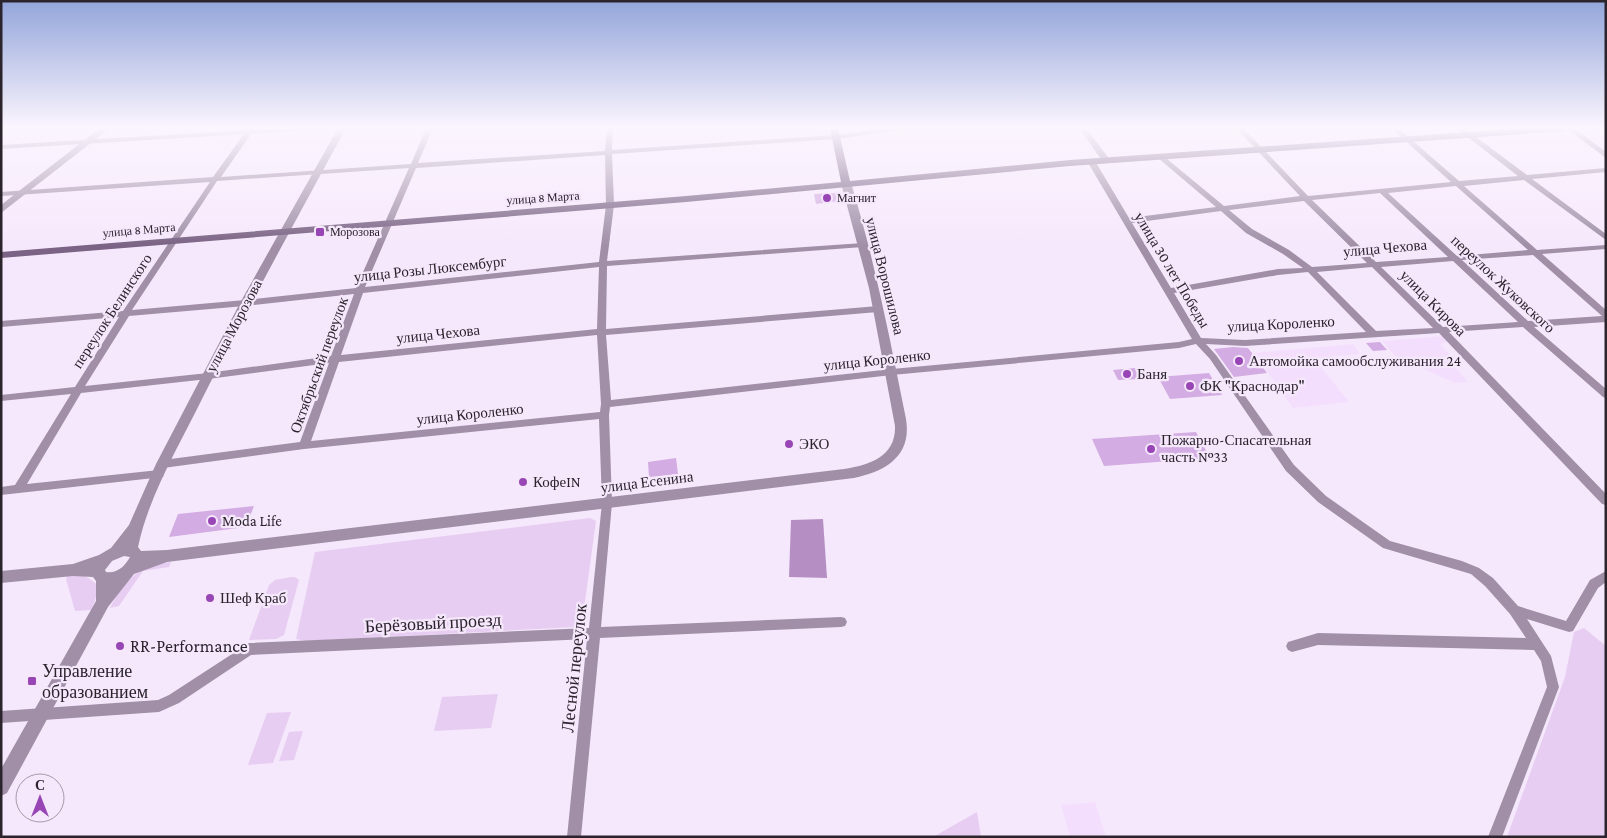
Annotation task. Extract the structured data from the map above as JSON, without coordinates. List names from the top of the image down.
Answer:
{
  "streets": {
    "main road": ["улица 8 Марта", "улица Ворошилова"],
    "street": [
      "улица Чехова",
      "улица Розы Люксембург",
      "улица 30 лет Победы",
      "переулок Жуковского",
      "улица Кирова",
      "переулок Белинского",
      "улица Короленко",
      "улица Морозова",
      "Октябрьский переулок",
      "улица Есенина",
      "Берёзовый проезд",
      "Лесной переулок"
    ]
  },
  "crossings": [
    ["улица 8 Марта", "улица Ворошилова"],
    ["улица 8 Марта", "переулок Белинского"],
    ["улица 8 Марта", "улица Морозова"],
    ["улица 8 Марта", "Октябрьский переулок"],
    ["улица Чехова", "улица 30 лет Победы"],
    ["улица Чехова", "улица Ворошилова"],
    ["улица Чехова", "переулок Жуковского"],
    ["улица Чехова", "улица Кирова"],
    ["улица Чехова", "переулок Белинского"],
    ["улица Чехова", "улица Морозова"],
    ["улица Чехова", "Октябрьский переулок"],
    ["улица Розы Люксембург", "улица Ворошилова"],
    ["улица Розы Люксембург", "переулок Белинского"],
    ["улица Розы Люксембург", "улица Морозова"],
    ["улица Розы Люксембург", "Октябрьский переулок"],
    ["улица 30 лет Победы", "улица Короленко"],
    ["улица Ворошилова", "улица Короленко"],
    ["улица Ворошилова", "улица Есенина"],
    ["переулок Жуковского", "улица Короленко"],
    ["улица Кирова", "улица Короленко"],
    ["переулок Белинского", "улица Короленко"],
    ["улица Короленко", "улица Морозова"],
    ["улица Короленко", "Октябрьский переулок"],
    ["улица Короленко", "улица Есенина"],
    ["улица Короленко", "Лесной переулок"],
    ["улица Морозова", "улица Есенина"],
    ["улица Есенина", "Лесной переулок"],
    ["Берёзовый проезд", "Лесной переулок"]
  ],
  "places": {
    "other": [
      "Магнит",
      "Автомойка самообслуживания 24",
      "Баня",
      "ФК \"Краснодар\"",
      "ЭКО",
      "Пожарно-Спасательная часть №33",
      "КофеIN",
      "Moda Life",
      "Шеф Краб",
      "RR-Performance"
    ],
    "transit": ["Морозова", "Управление образованием"]
  },
  "north": "top"
}
